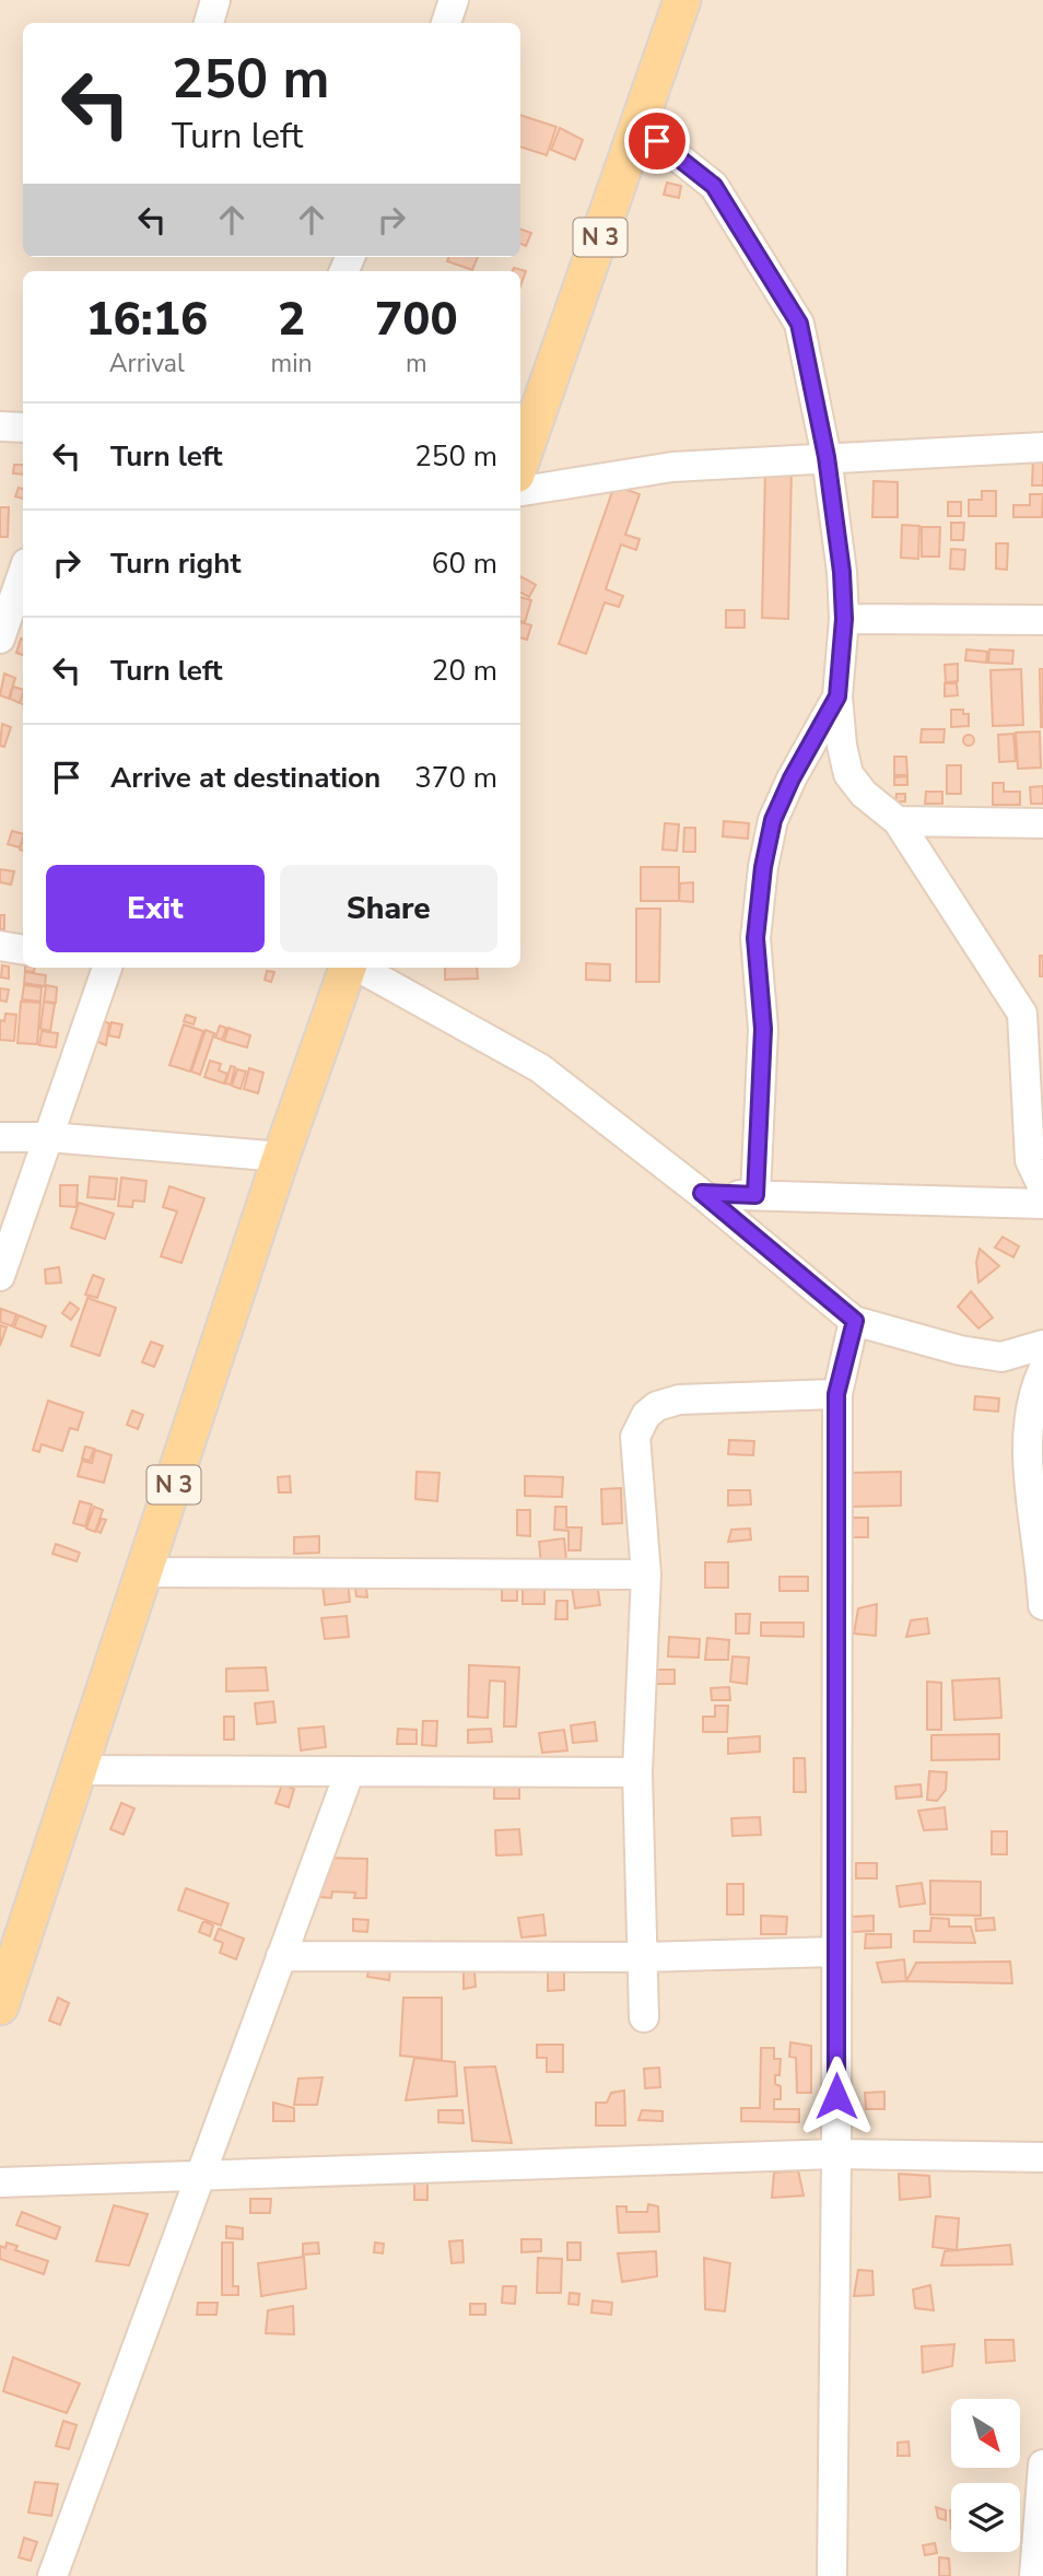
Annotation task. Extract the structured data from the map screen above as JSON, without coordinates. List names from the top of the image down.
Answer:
{
  "streets": {
    "main road": ["N 3"]
  },
  "north": "bottom right",
  "page": {
    "turn": ["250 m", "Turn left"],
    "eta": [
      "16:16",
      "Arrival",
      "2",
      "min",
      "700",
      "m"
    ],
    "list": [
      {
        "name": "Turn left",
        "value": "250 m"
      },
      {
        "name": "Turn right",
        "value": "60 m"
      },
      {
        "name": "Turn left",
        "value": "20 m"
      },
      {
        "name": "Arrive at destination",
        "value": "370 m"
      }
    ],
    "buttons": ["Exit", "Share"]
  }
}
